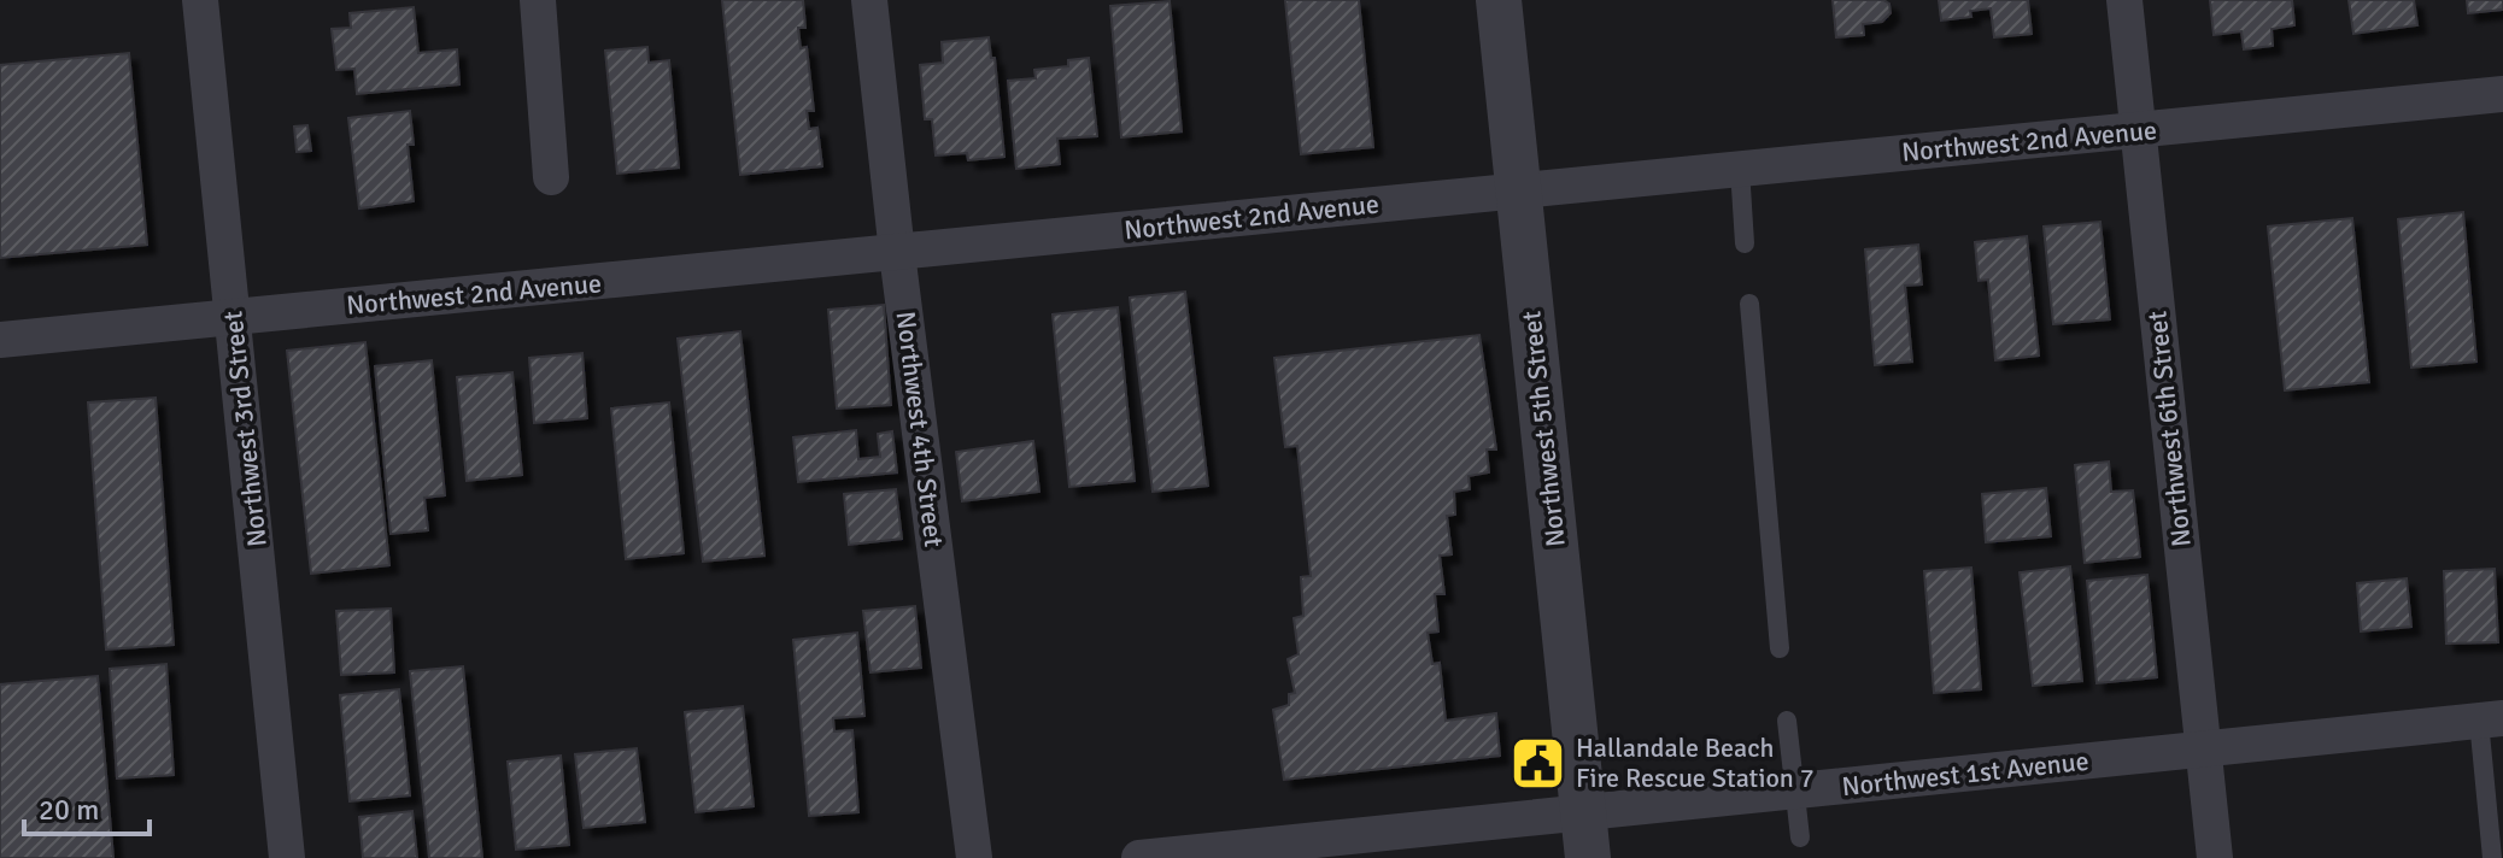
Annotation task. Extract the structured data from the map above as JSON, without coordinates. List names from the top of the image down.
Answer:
{
  "streets": {
    "street": [
      "Northwest 2nd Avenue",
      "Northwest 3rd Street",
      "Northwest 4th Street",
      "Northwest 5th Street",
      "Northwest 6th Street",
      "Northwest 1st Avenue"
    ]
  },
  "crossings": [
    ["Northwest 2nd Avenue", "Northwest 3rd Street"],
    ["Northwest 2nd Avenue", "Northwest 4th Street"],
    ["Northwest 2nd Avenue", "Northwest 5th Street"],
    ["Northwest 2nd Avenue", "Northwest 6th Street"],
    ["Northwest 5th Street", "Northwest 1st Avenue"],
    ["Northwest 6th Street", "Northwest 1st Avenue"]
  ],
  "places": {
    "public building": ["Hallandale Beach Fire Rescue Station 7"]
  },
  "scale_bar": "20 m"
}
